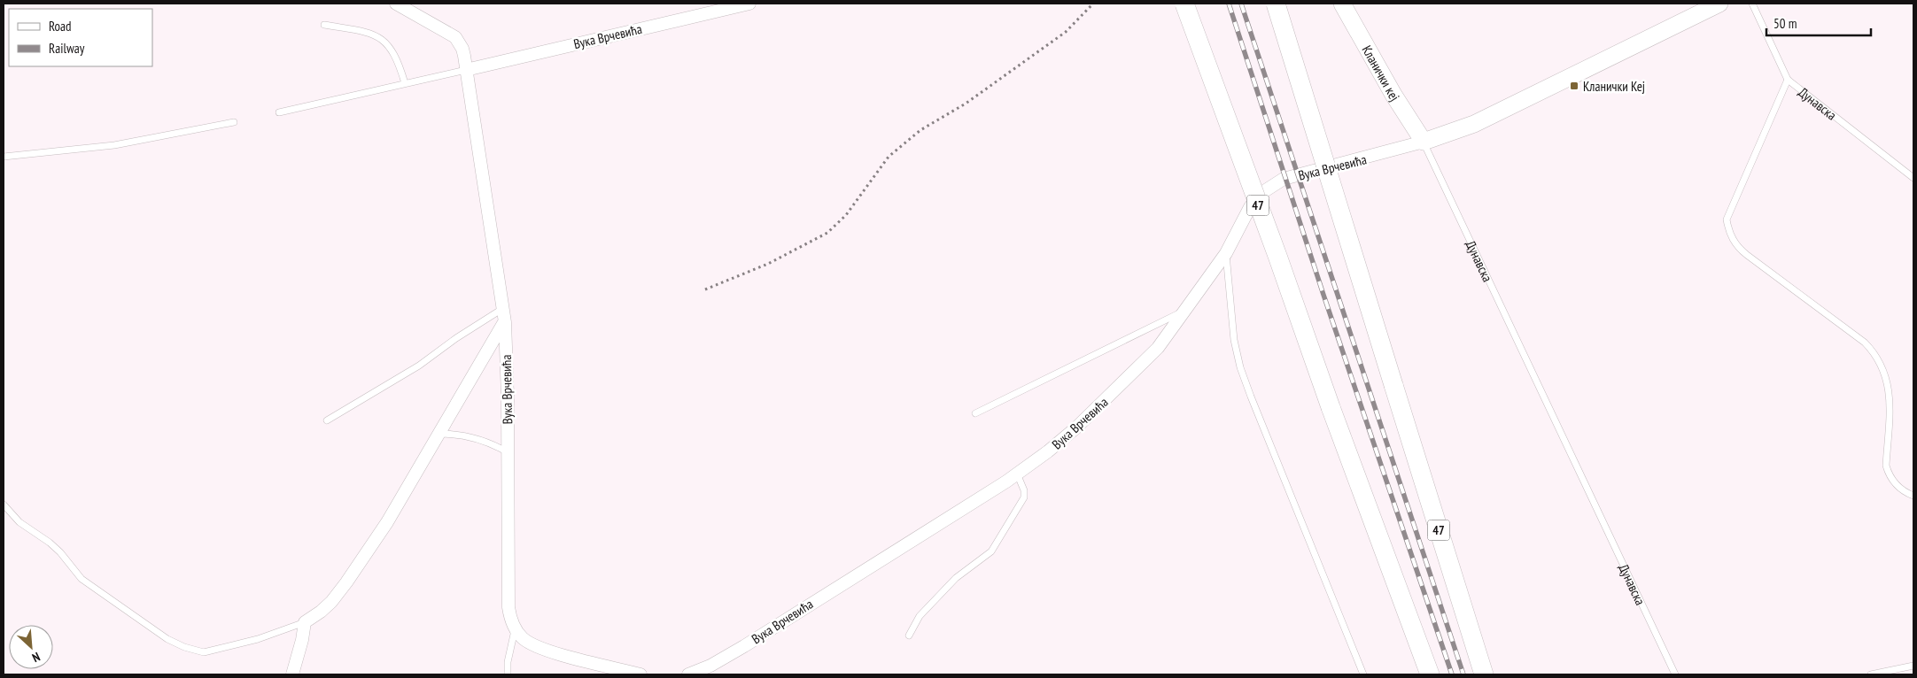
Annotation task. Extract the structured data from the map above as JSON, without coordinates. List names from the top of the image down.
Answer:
{
  "streets": {
    "main road": ["Кланички кеј", "47"],
    "street": ["Вука Врчевића"],
    "lane": ["Дунавска"]
  },
  "crossings": [
    ["Вука Врчевића", "Кланички кеј"],
    ["Вука Врчевића", "Дунавска"],
    ["Кланички кеј", "Дунавска"]
  ],
  "places": {
    "transit": ["Кланички Кеј"]
  },
  "legend": ["Road", "Railway"],
  "scale_bar": "50 m",
  "north": "bottom right"
}
